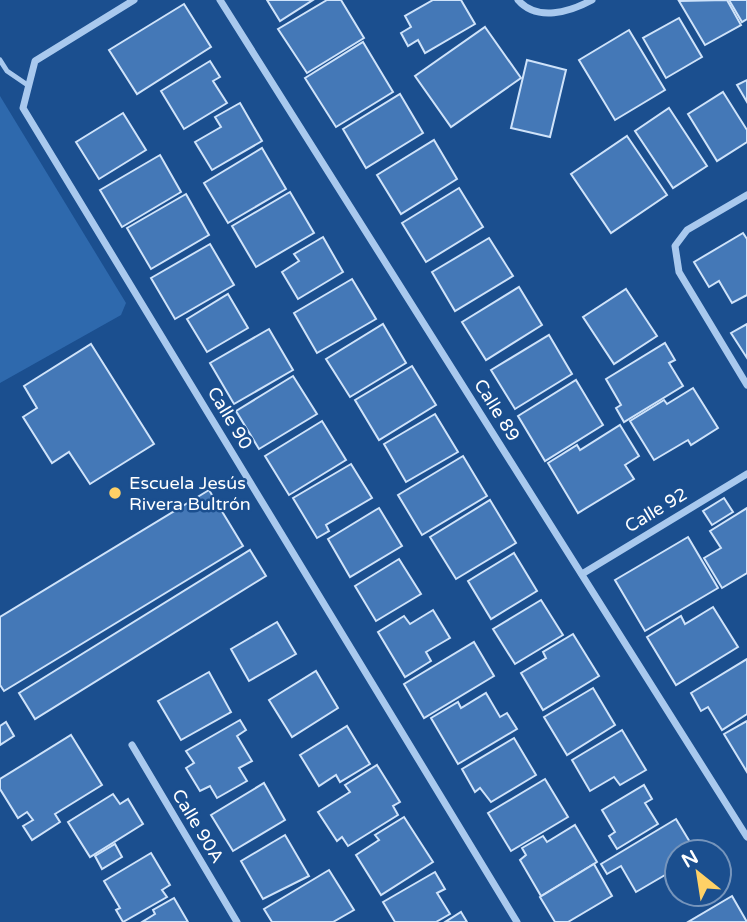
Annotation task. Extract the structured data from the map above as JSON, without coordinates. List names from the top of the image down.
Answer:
{
  "streets": {
    "street": [
      "Calle 89",
      "Calle 90",
      "Calle 92",
      "Calle 90A"
    ]
  },
  "crossings": [
    ["Calle 89", "Calle 92"]
  ],
  "places": ["Escuela Jesús Rivera Bultrón"],
  "north": "top left"
}
